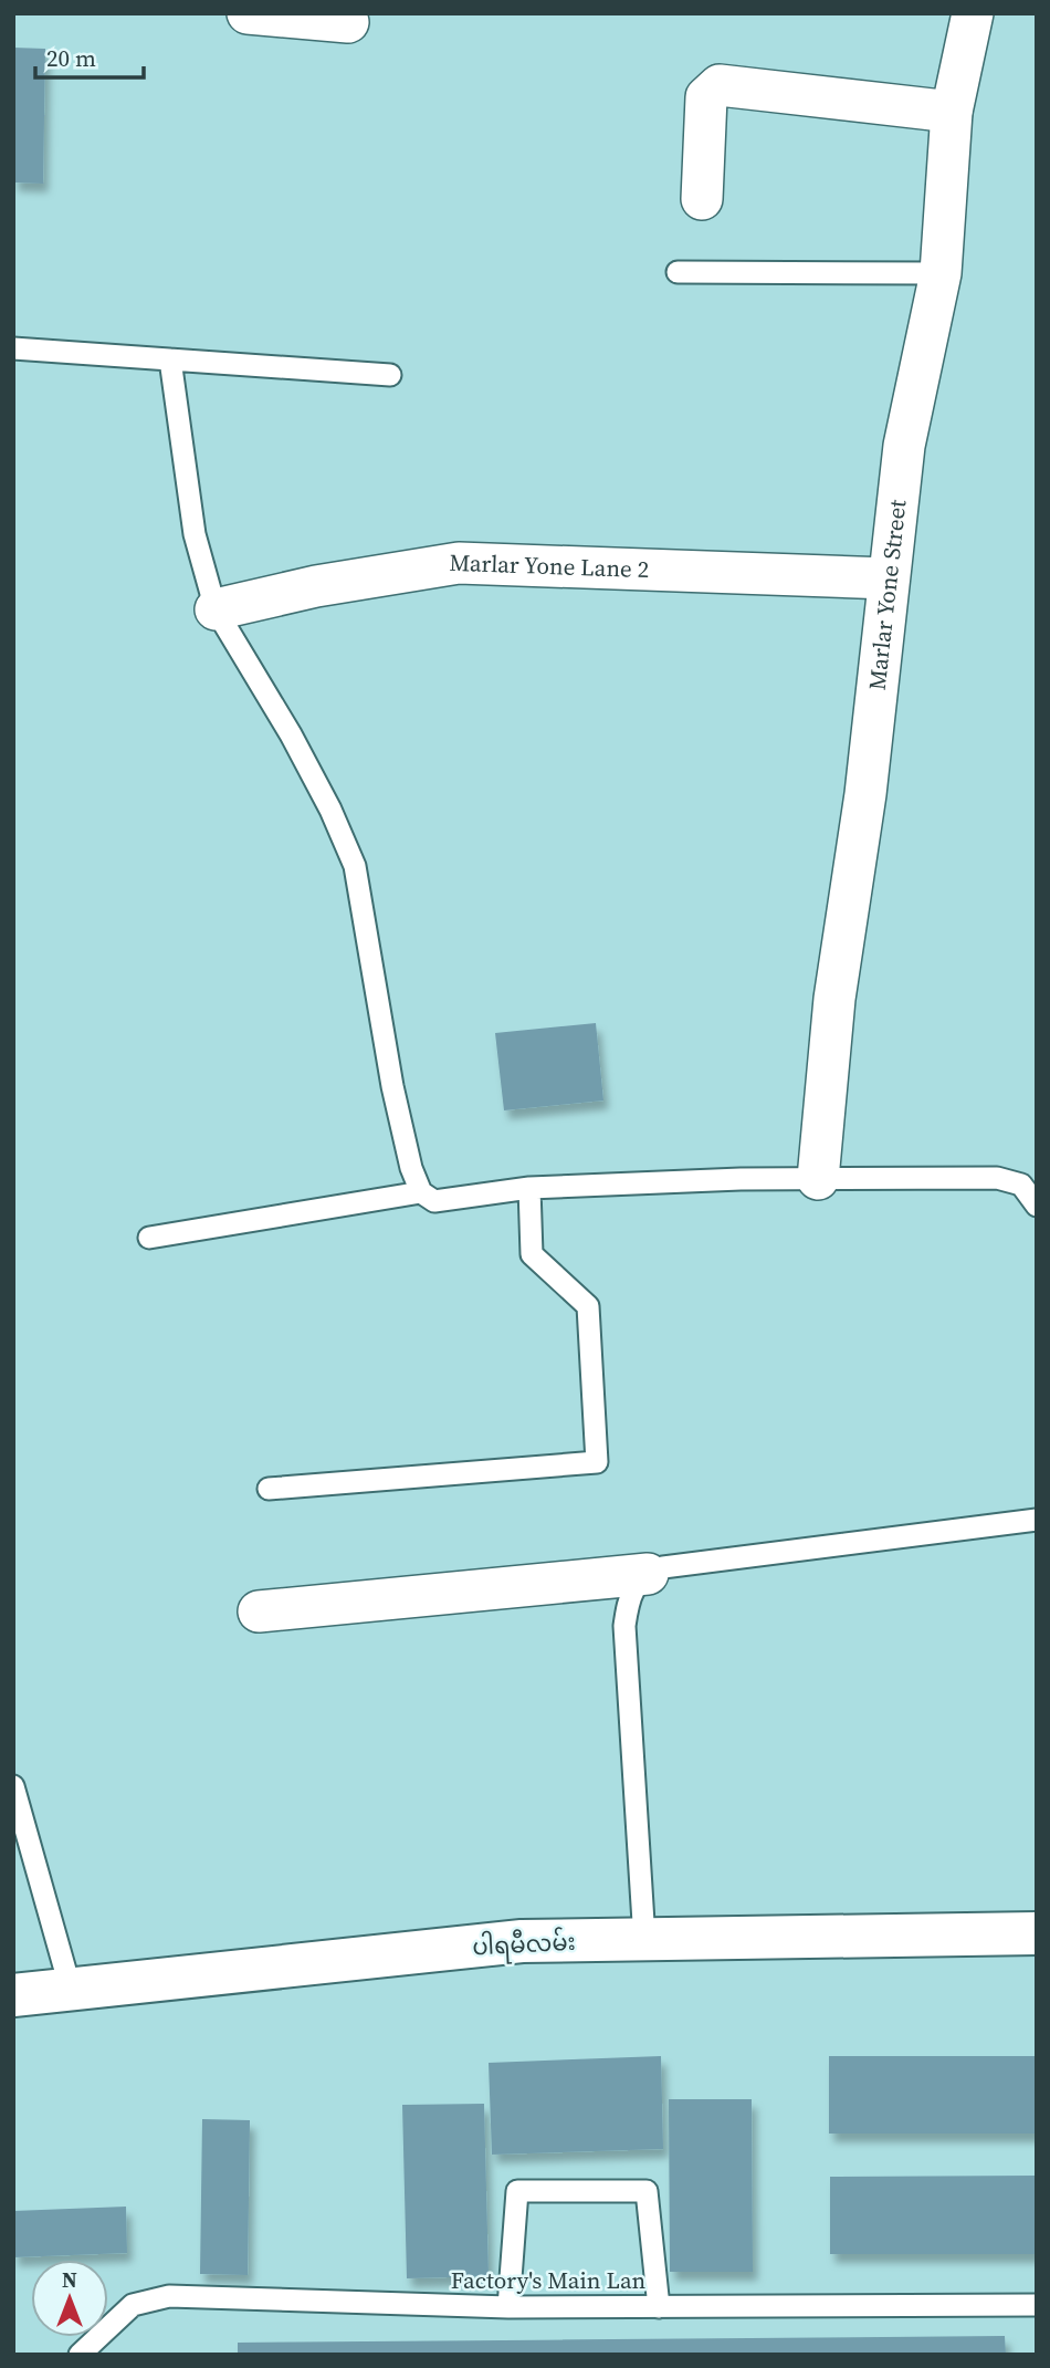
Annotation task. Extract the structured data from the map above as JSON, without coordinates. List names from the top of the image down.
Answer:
{
  "streets": {
    "main road": ["ပါရမီလမ်း"],
    "street": ["Marlar Yone Lane 2", "Marlar Yone Street"],
    "lane": ["Factory's Main Lan"]
  },
  "crossings": [
    ["Marlar Yone Lane 2", "Marlar Yone Street"]
  ],
  "scale_bar": "20 m",
  "north": "top"
}
